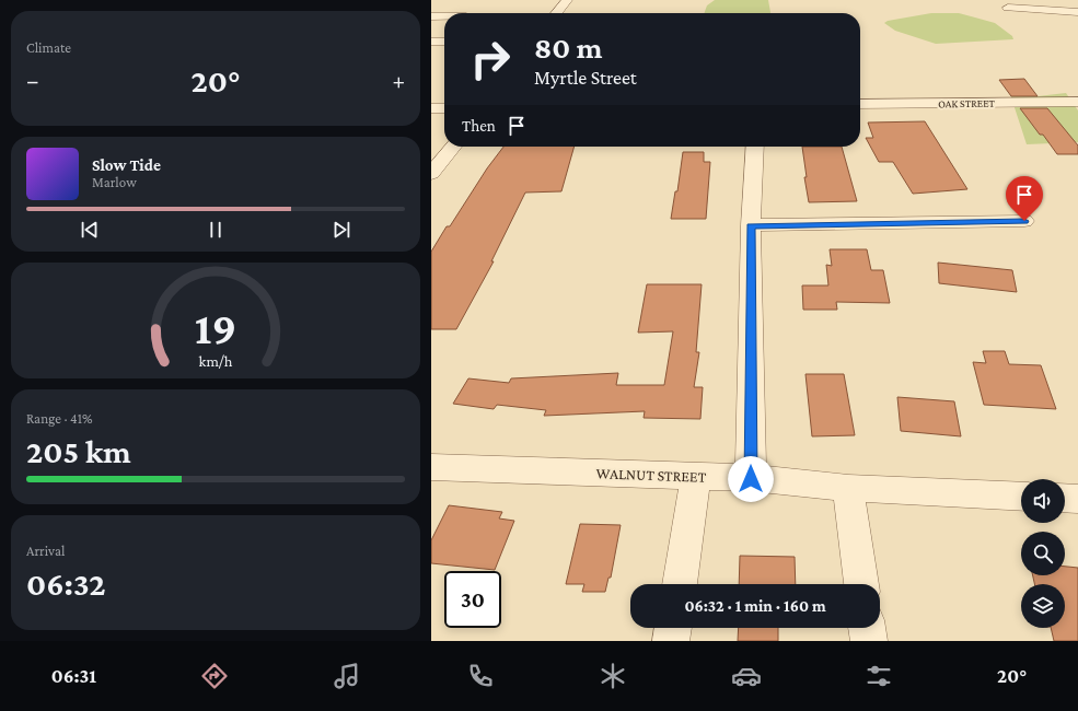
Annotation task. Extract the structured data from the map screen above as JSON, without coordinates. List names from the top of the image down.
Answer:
{
  "streets": {
    "street": ["OAK STREET", "WALNUT STREET"]
  },
  "page": {
    "tile": [
      "Climate",
      ["Range · 41%", "205 km"],
      ["Arrival", "06:32"]
    ],
    "turn": ["80 m", "Myrtle Street"],
    "heat": ["−", "20°", "+"],
    "then": "Then",
    "song": ["Slow Tide", "Marlow"],
    "limit": "30",
    "trip": "06:32 · 1 min · 160 m",
    "tabs": ["06:31", "20°"],
    "gauge": ["19", "km/h"]
  }
}
